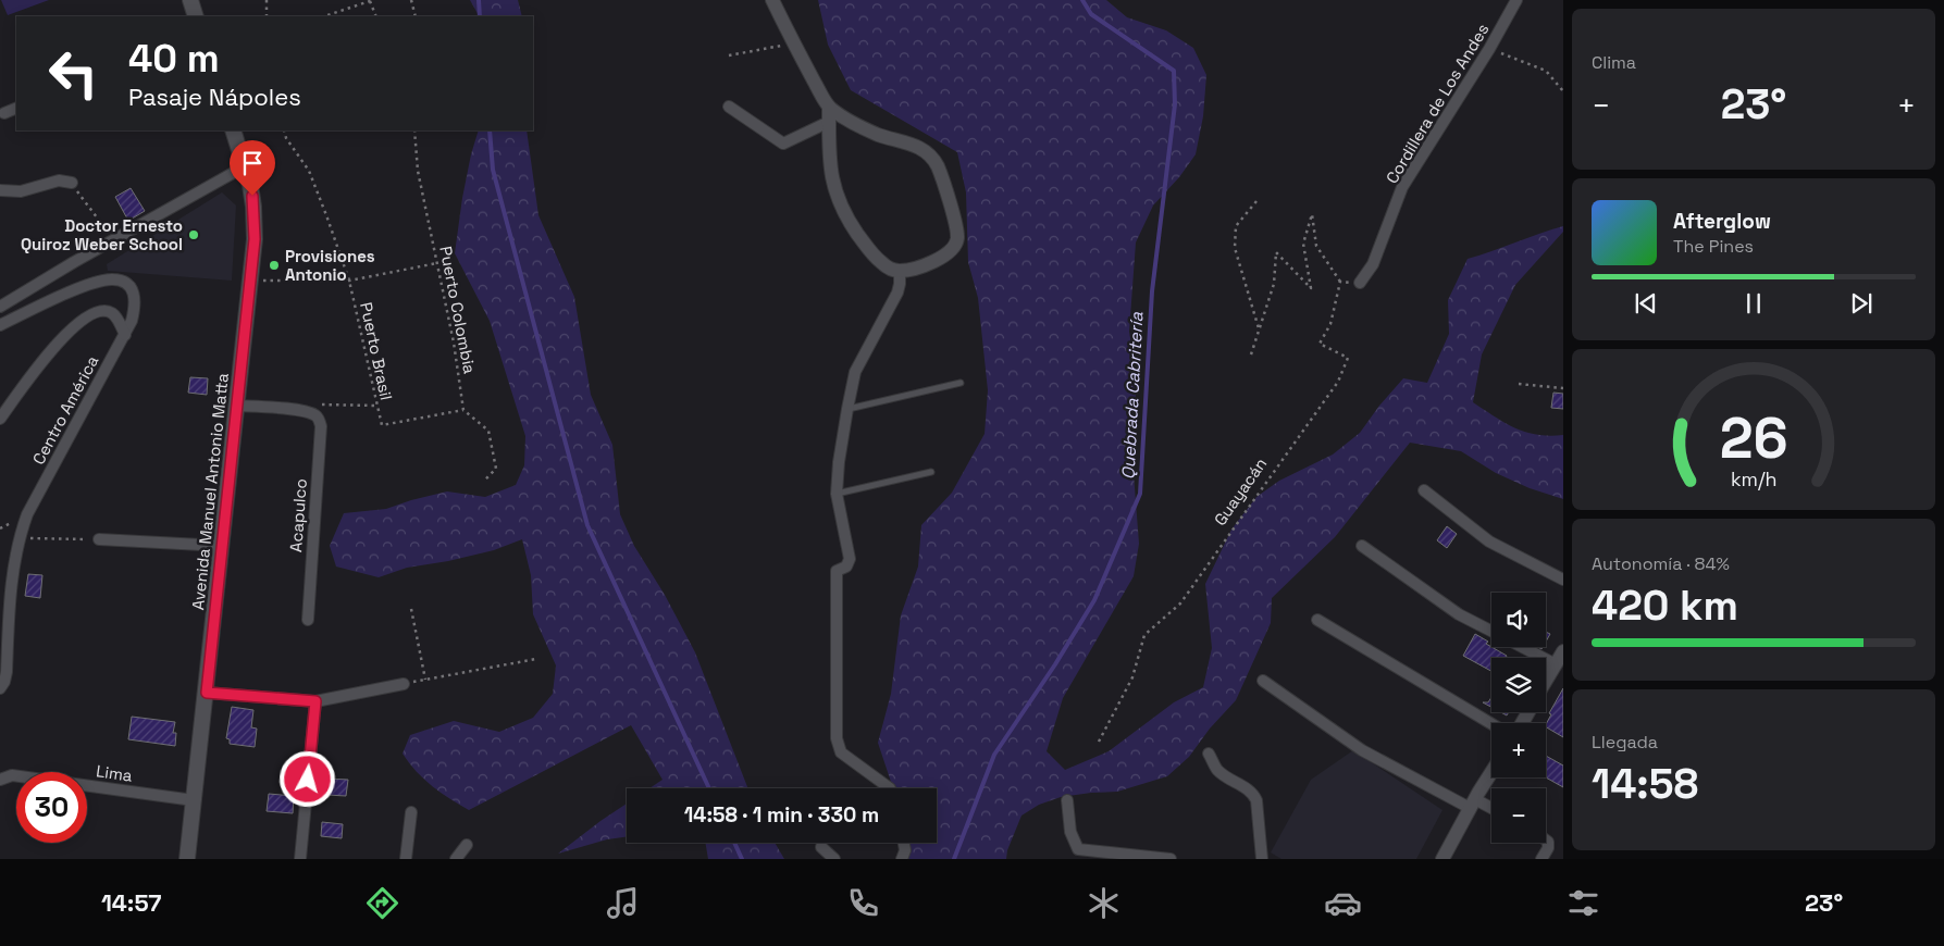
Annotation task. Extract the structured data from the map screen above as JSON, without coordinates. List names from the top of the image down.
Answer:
{
  "streets": {
    "main road": ["Avenida Manuel Antonio Matta"],
    "street": [
      "Cordillera de Los Andes",
      "Centro América",
      "Acapulco",
      "Lima"
    ],
    "path": ["Puerto Colombia", "Puerto Brasil", "Guayacán"]
  },
  "crossings": [
    ["Puerto Colombia", "Puerto Brasil"],
    ["Avenida Manuel Antonio Matta", "Lima"]
  ],
  "water": ["Quebrada Cabritería"],
  "places": ["Doctor Ernesto Quiroz Weber School", "Provisiones Antonio"],
  "page": {
    "tile": [
      "Clima",
      ["Autonomía · 84%", "420 km"],
      ["Llegada", "14:58"]
    ],
    "turn": ["40 m", "Pasaje Nápoles"],
    "heat": ["−", "23°", "+"],
    "song": ["Afterglow", "The Pines"],
    "map_buttons": ["+", "−"],
    "limit": "30",
    "trip": "14:58 · 1 min · 330 m",
    "tabs": ["14:57", "23°"],
    "gauge": ["26", "km/h"]
  }
}
